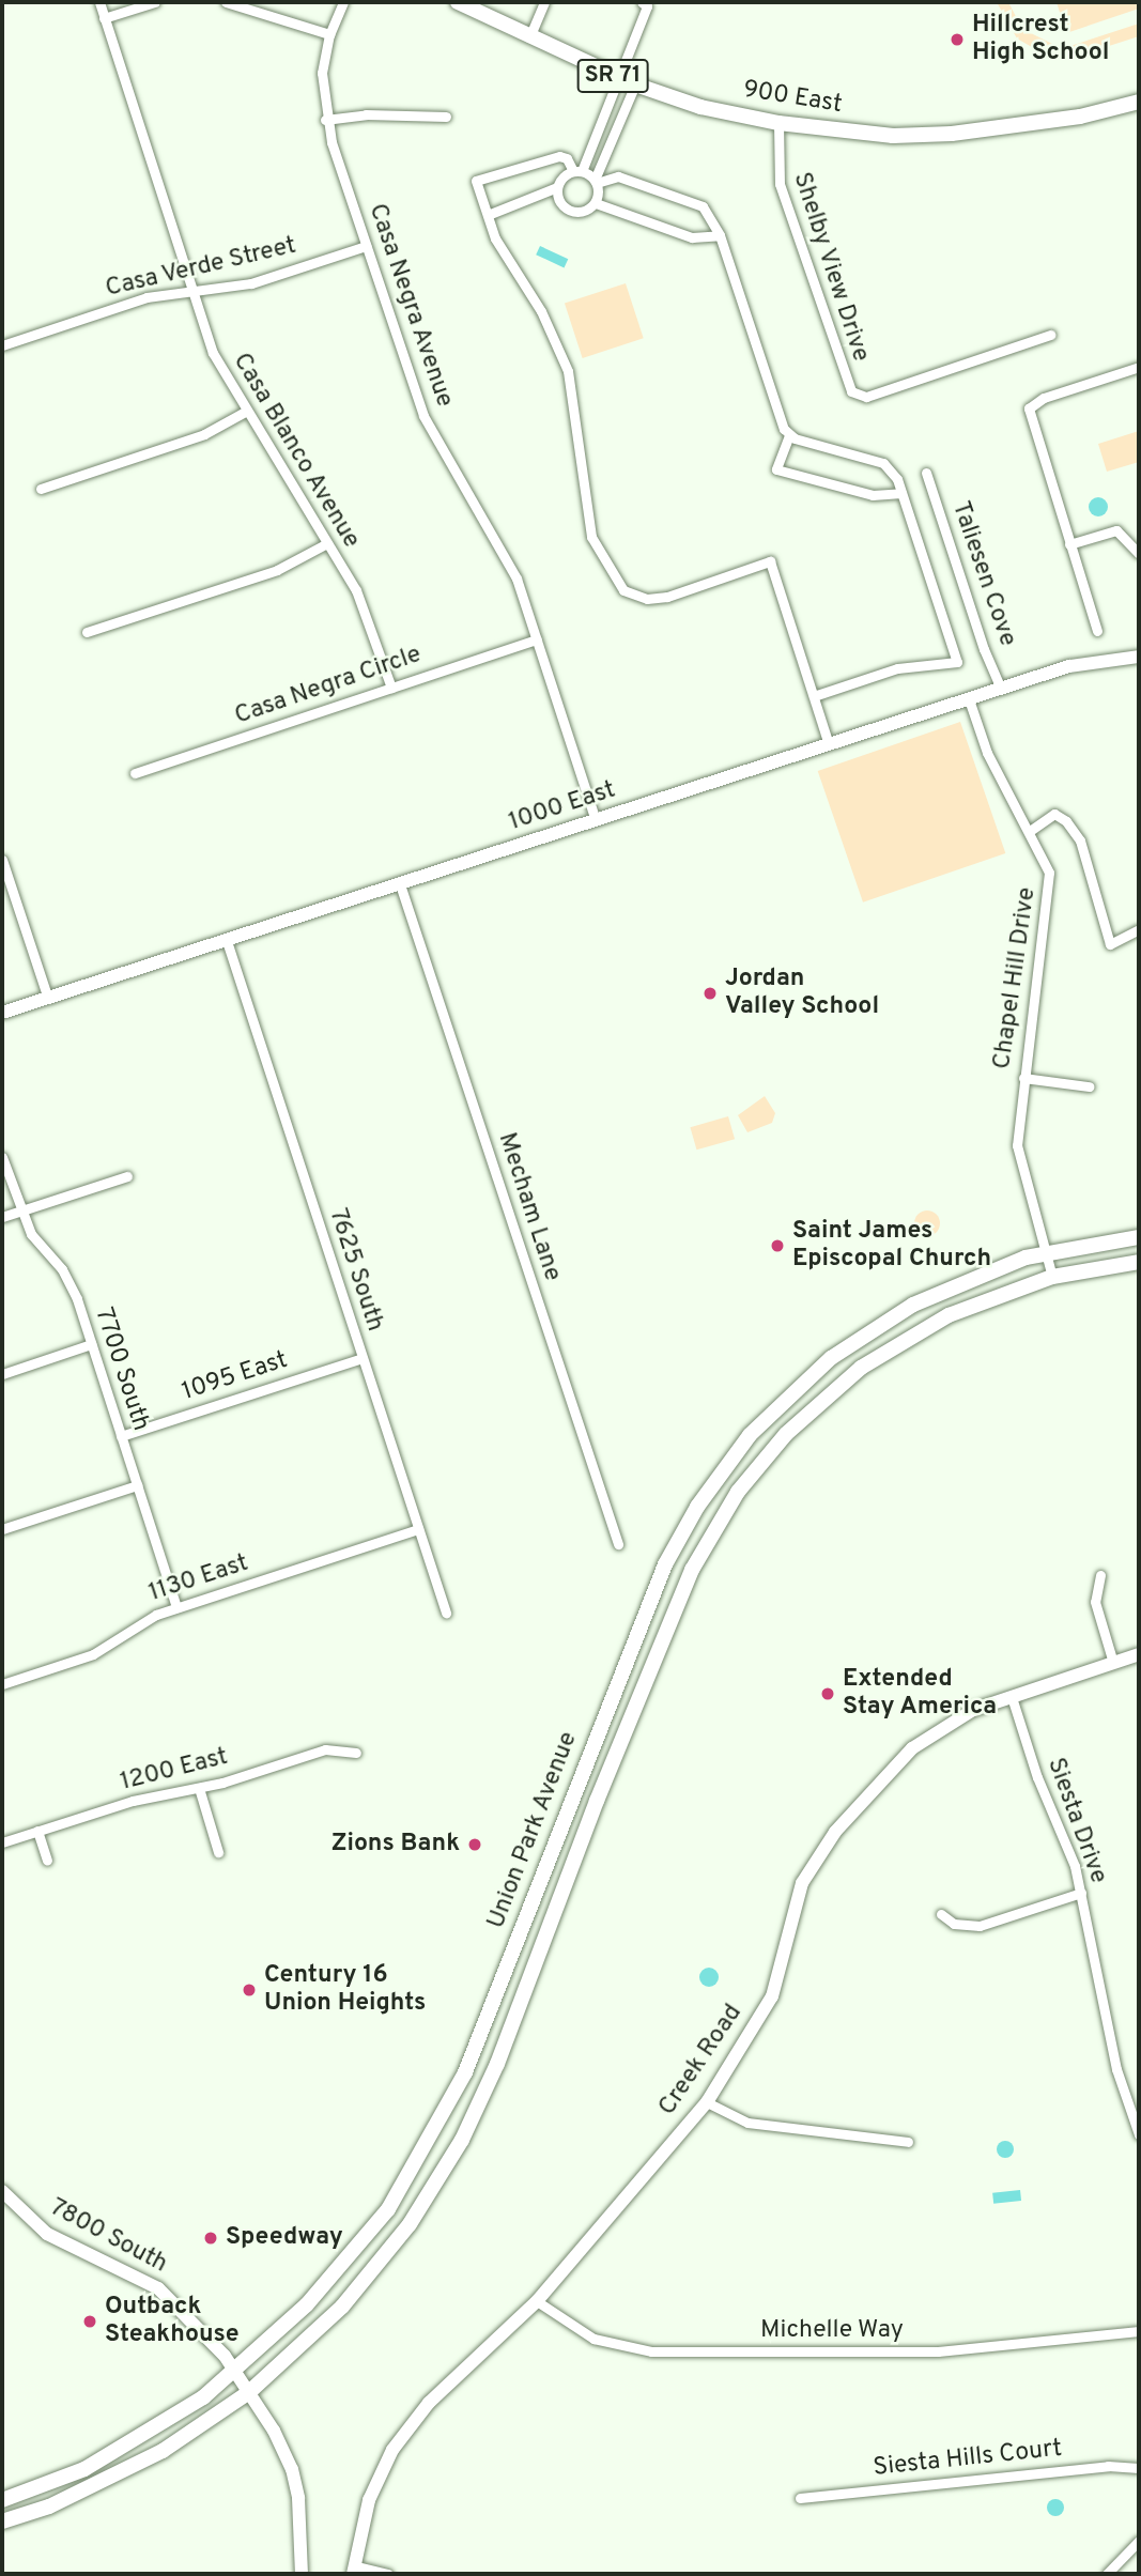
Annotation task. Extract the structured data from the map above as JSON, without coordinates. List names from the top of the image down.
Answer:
{
  "streets": {
    "main road": ["SR 71", "900 East", "Union Park Avenue"],
    "street": [
      "Shelby View Drive",
      "Casa Verde Street",
      "Casa Negra Avenue",
      "Casa Blanco Avenue",
      "Taliesen Cove",
      "Casa Negra Circle",
      "1000 East",
      "Chapel Hill Drive",
      "Mecham Lane",
      "7625 South",
      "7700 South",
      "1095 East",
      "1130 East",
      "1200 East",
      "Siesta Drive",
      "Creek Road",
      "7800 South",
      "Michelle Way",
      "Siesta Hills Court"
    ]
  },
  "crossings": [
    ["900 East", "Shelby View Drive"],
    ["Casa Verde Street", "Casa Negra Avenue"],
    ["Casa Verde Street", "Casa Blanco Avenue"],
    ["Casa Negra Avenue", "Casa Negra Circle"],
    ["Casa Negra Avenue", "1000 East"],
    ["Casa Blanco Avenue", "Casa Negra Circle"],
    ["Taliesen Cove", "1000 East"],
    ["1000 East", "Chapel Hill Drive"],
    ["1000 East", "Mecham Lane"],
    ["1000 East", "7625 South"],
    ["Chapel Hill Drive", "Union Park Avenue"],
    ["7625 South", "1095 East"],
    ["7625 South", "1130 East"],
    ["7700 South", "1095 East"],
    ["7700 South", "1130 East"],
    ["Siesta Drive", "Creek Road"],
    ["Union Park Avenue", "7800 South"],
    ["Creek Road", "Michelle Way"]
  ],
  "places": [
    "Hillcrest High School",
    "Jordan Valley School",
    "Saint James Episcopal Church",
    "Extended Stay America",
    "Zions Bank",
    "Century 16 Union Heights",
    "Speedway",
    "Outback Steakhouse"
  ]
}
